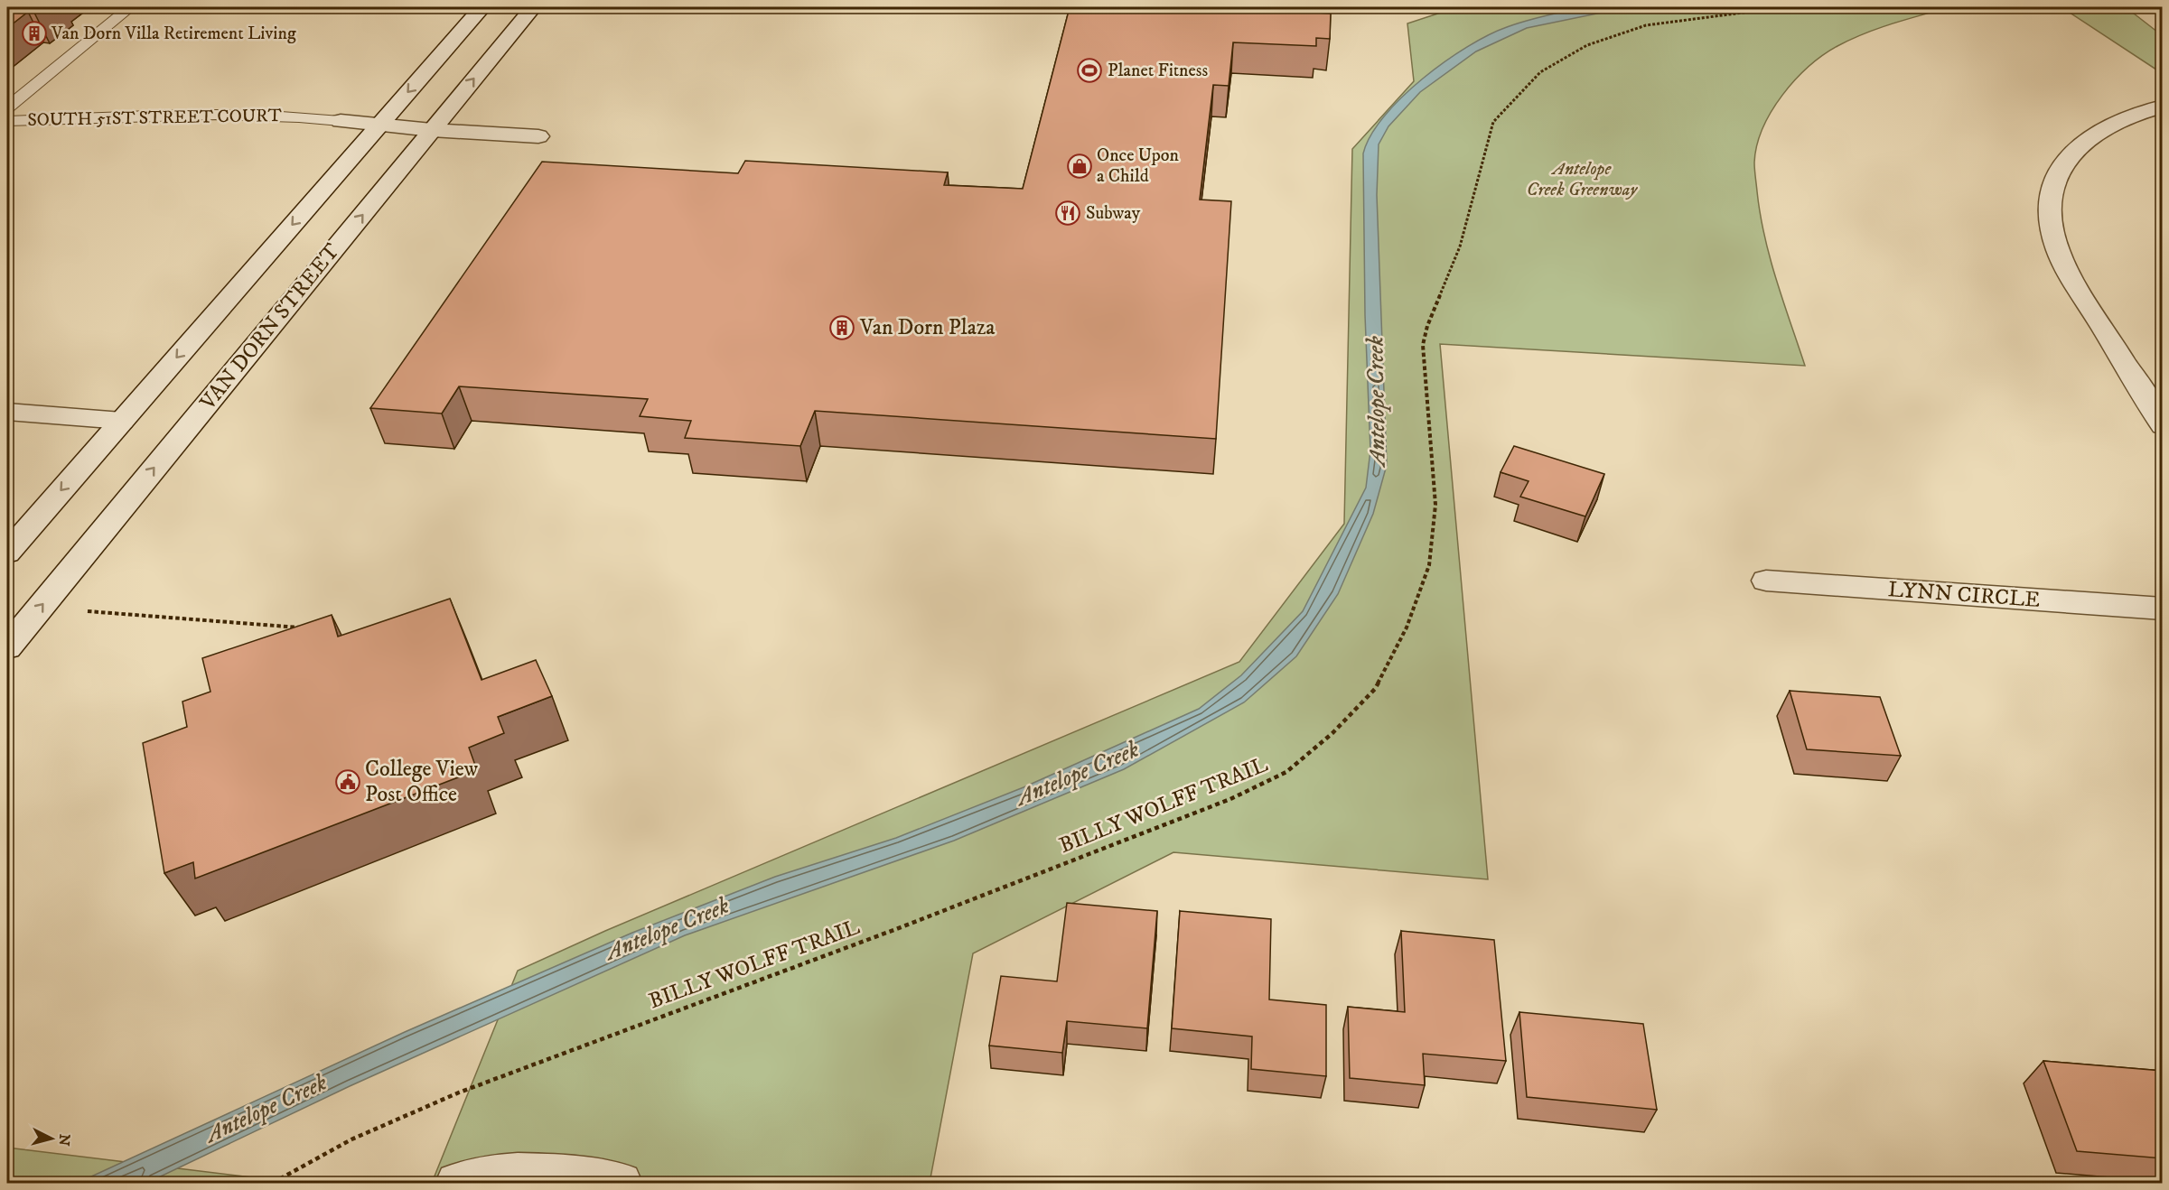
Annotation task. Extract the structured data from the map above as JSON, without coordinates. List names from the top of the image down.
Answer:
{
  "streets": {
    "main road": ["SOUTH 51ST STREET COURT", "VAN DORN STREET", "LYNN CIRCLE"],
    "path": ["BILLY WOLFF TRAIL"]
  },
  "crossings": [
    ["SOUTH 51ST STREET COURT", "VAN DORN STREET"]
  ],
  "water": ["Antelope Creek"],
  "parks": ["Antelope Creek Greenway"],
  "places": {
    "building": ["Van Dorn Villa Retirement Living", "Van Dorn Plaza"],
    "sports": ["Planet Fitness"],
    "shop": ["Once Upon a Child"],
    "restaurant": ["Subway"],
    "public building": ["College View Post Office"]
  },
  "north": "right"
}
